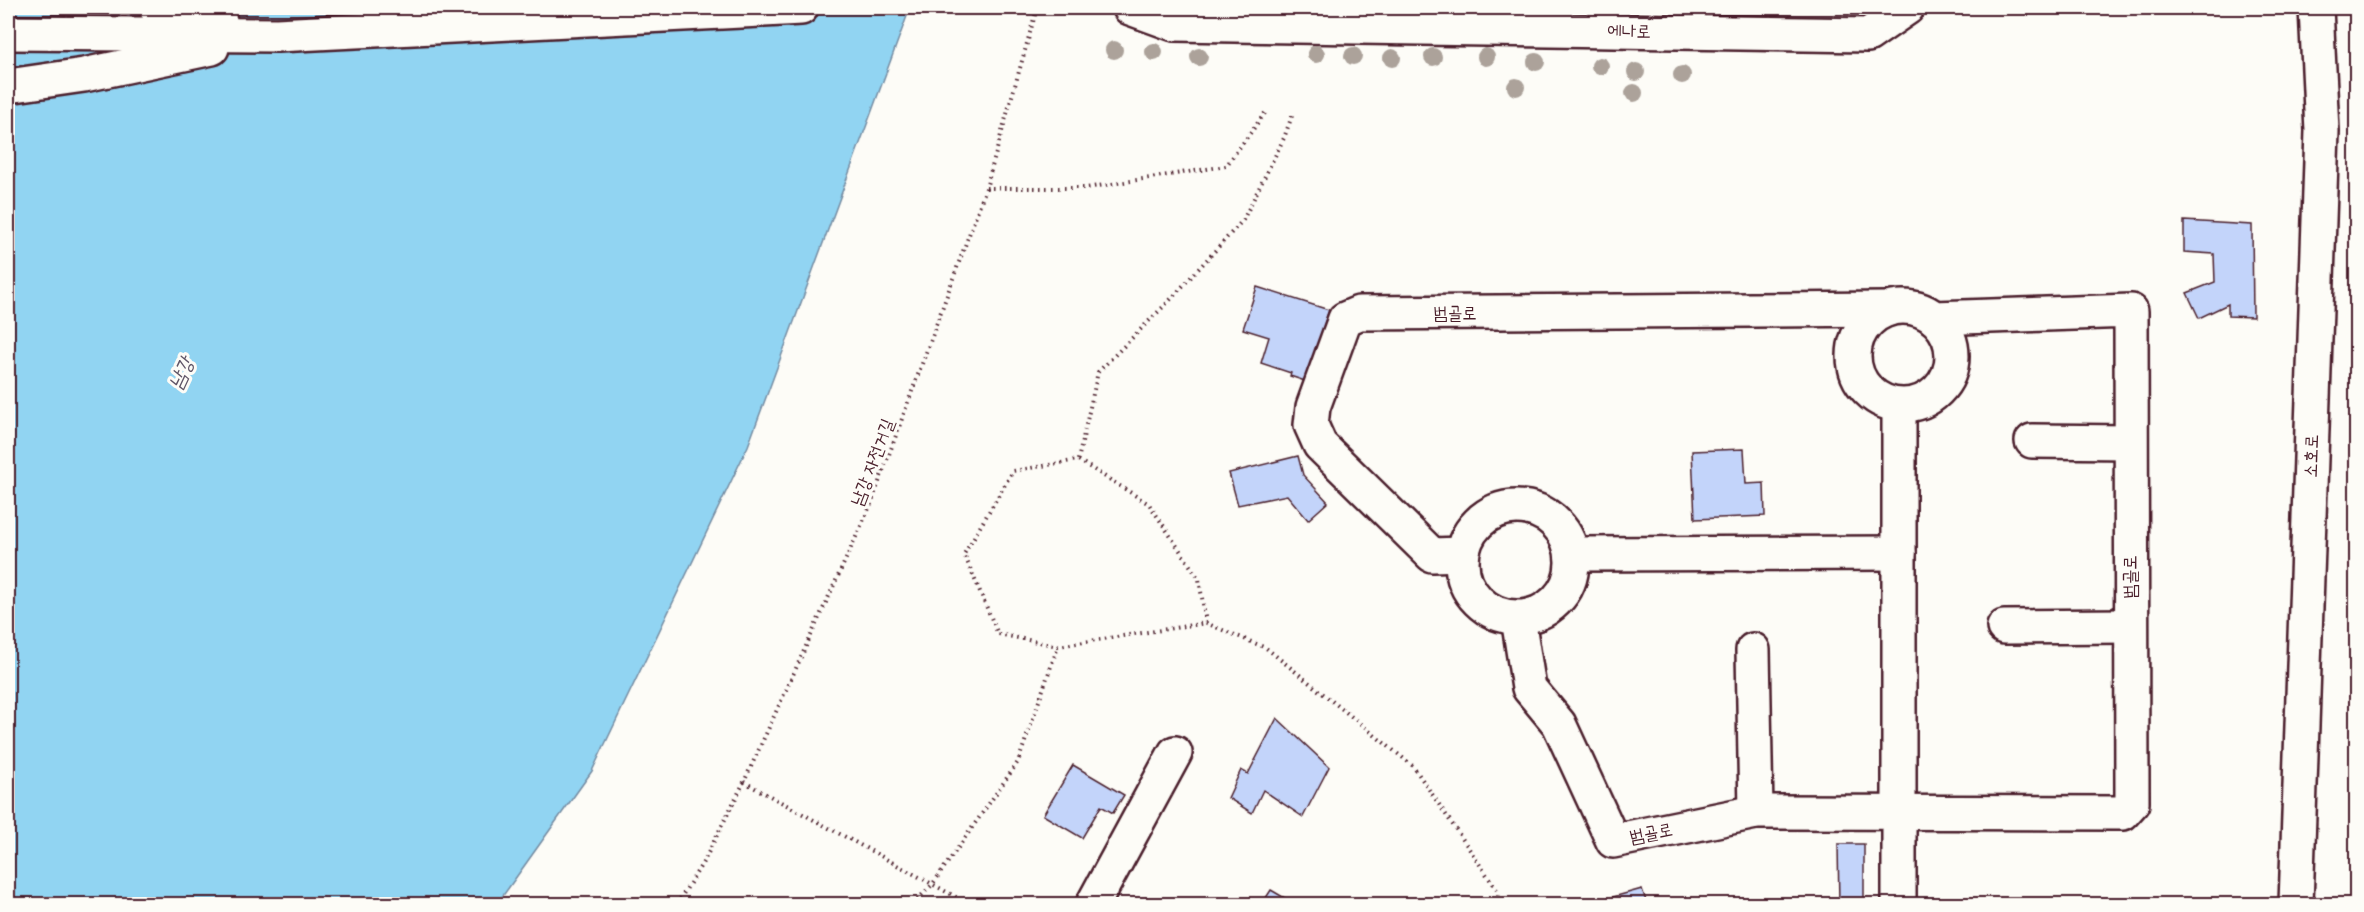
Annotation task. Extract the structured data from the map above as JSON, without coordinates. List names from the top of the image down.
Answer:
{
  "streets": {
    "street": ["에나로", "범골로", "소호로"],
    "path": ["남강 자전거길"]
  },
  "water": ["남강"]
}
